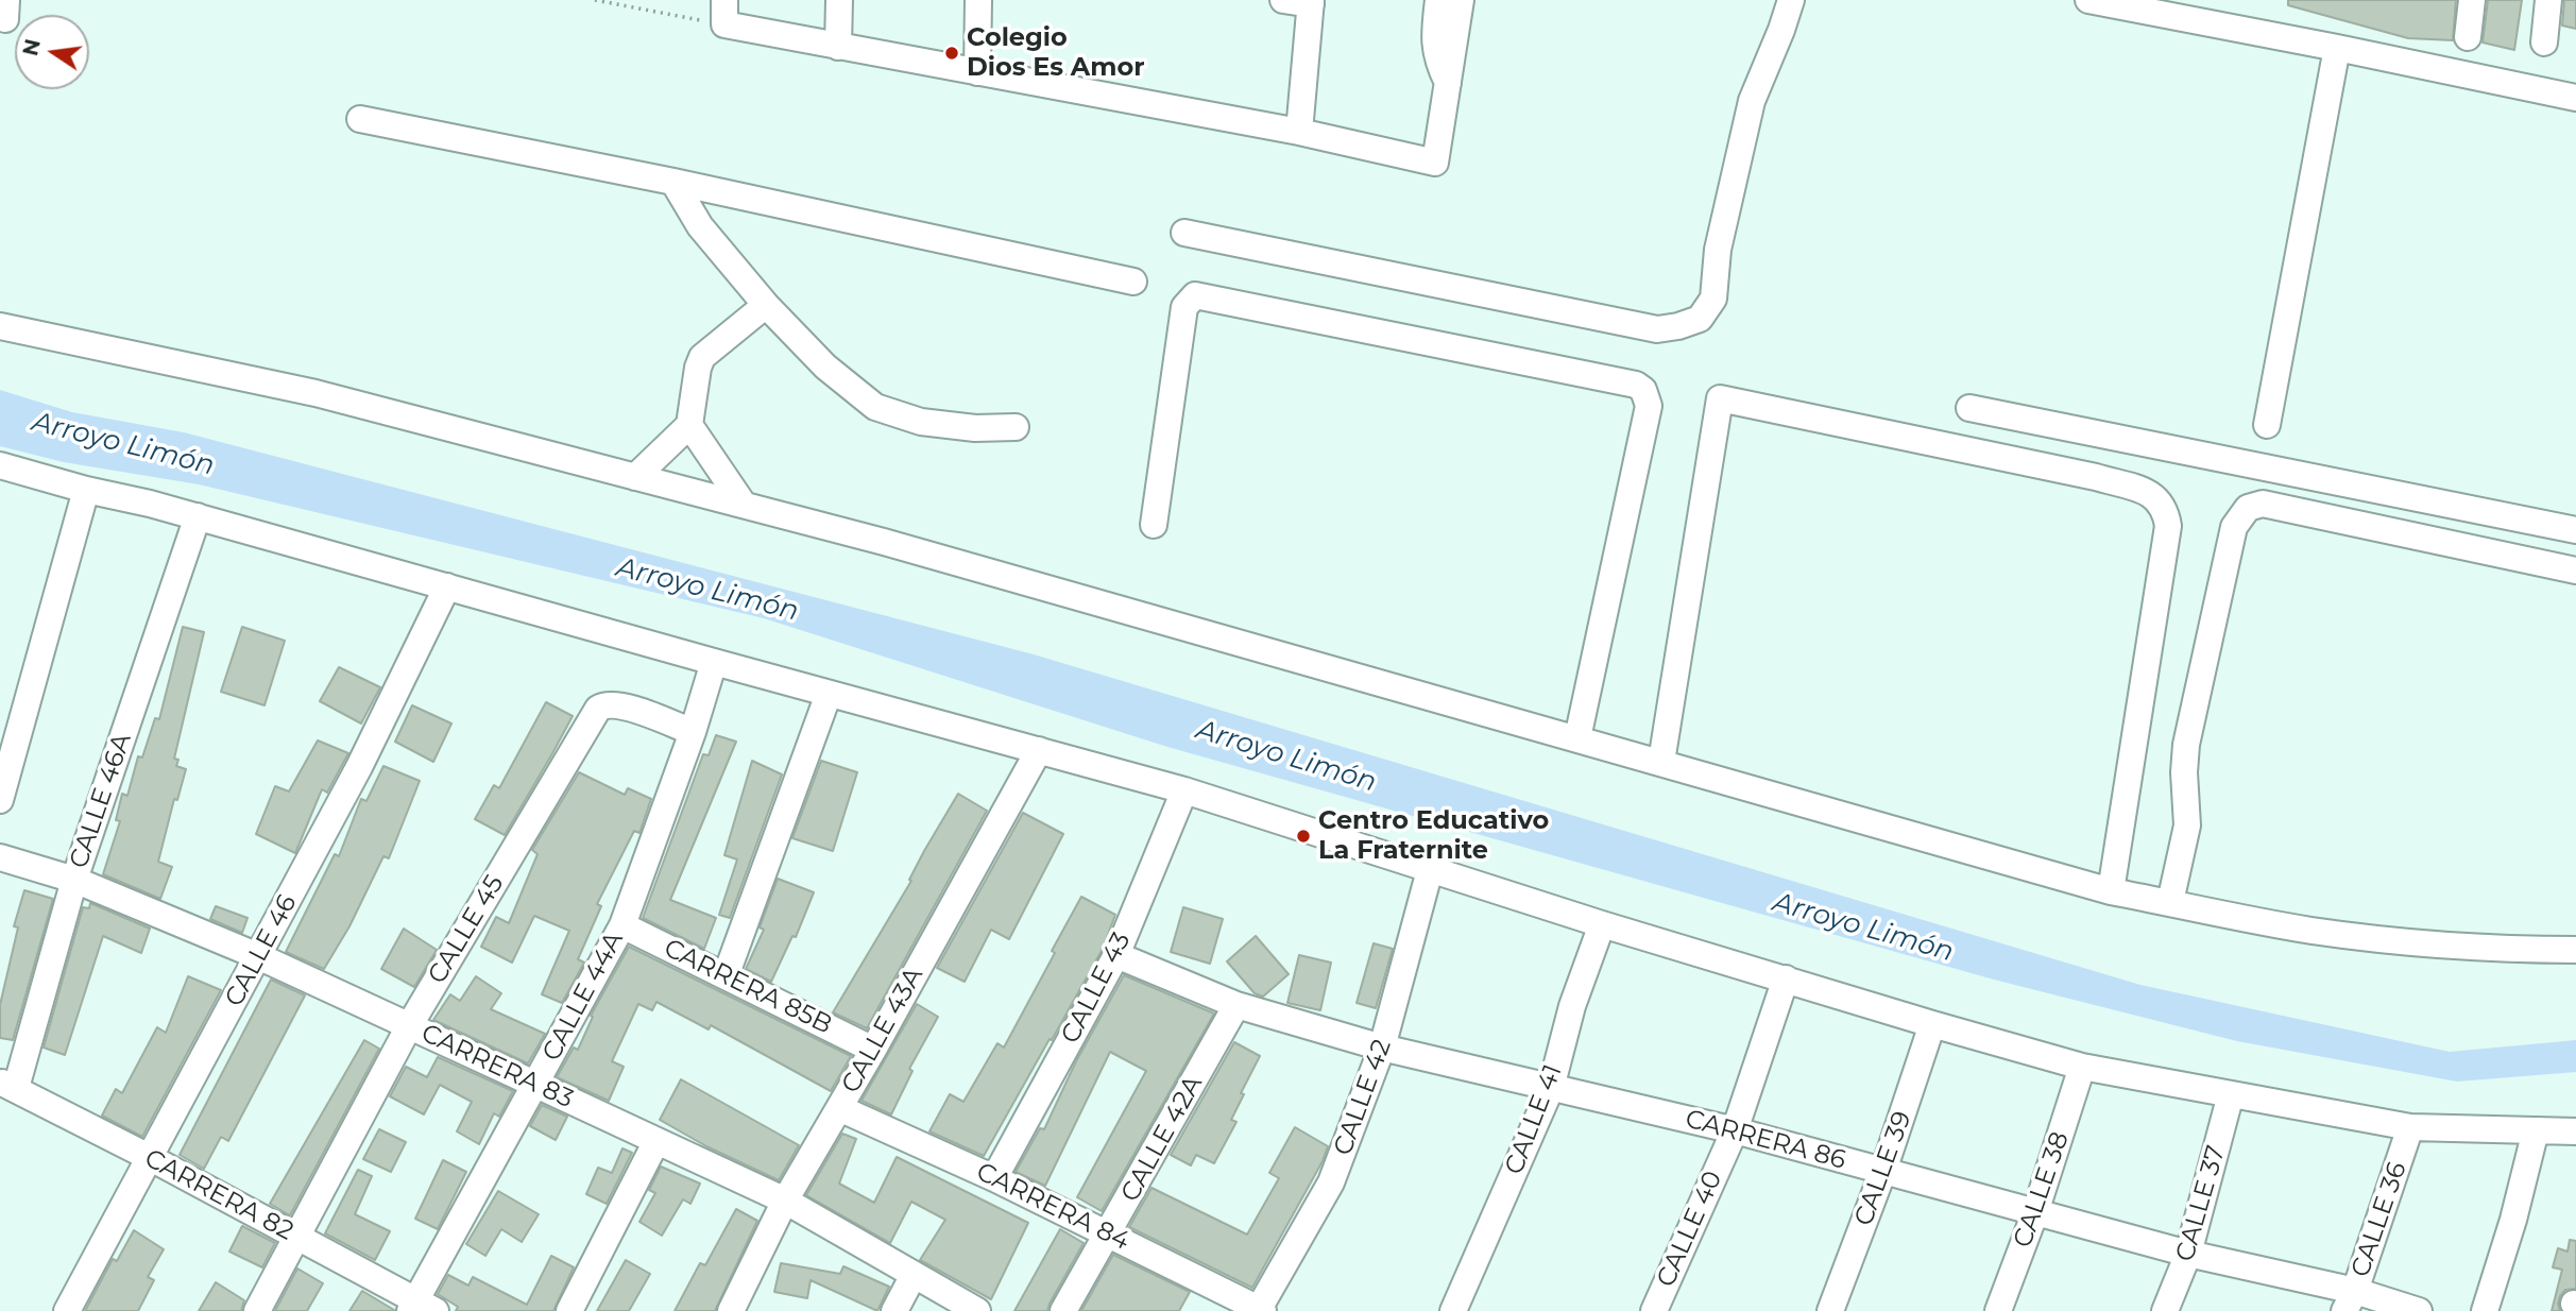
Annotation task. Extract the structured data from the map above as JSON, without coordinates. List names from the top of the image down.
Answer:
{
  "streets": {
    "street": [
      "CALLE 46A",
      "CALLE 45",
      "CALLE 46",
      "CARRERA 85B",
      "CALLE 43",
      "CALLE 44A",
      "CALLE 43A",
      "CARRERA 83",
      "CALLE 42",
      "CALLE 41",
      "CALLE 42A",
      "CARRERA 86",
      "CALLE 39",
      "CALLE 38",
      "CARRERA 82",
      "CALLE 37",
      "CARRERA 84",
      "CALLE 36",
      "CALLE 40"
    ]
  },
  "crossings": [
    ["CALLE 46A", "CARRERA 83"],
    ["CALLE 46A", "CARRERA 82"],
    ["CALLE 45", "CALLE 44A"],
    ["CALLE 45", "CARRERA 83"],
    ["CALLE 45", "CARRERA 82"],
    ["CALLE 46", "CARRERA 83"],
    ["CALLE 46", "CARRERA 82"],
    ["CARRERA 85B", "CALLE 44A"],
    ["CARRERA 85B", "CALLE 43A"],
    ["CALLE 43", "CARRERA 86"],
    ["CALLE 43", "CARRERA 84"],
    ["CALLE 44A", "CARRERA 83"],
    ["CALLE 44A", "CARRERA 82"],
    ["CALLE 43A", "CARRERA 83"],
    ["CALLE 43A", "CARRERA 84"],
    ["CALLE 42", "CARRERA 86"],
    ["CALLE 42", "CARRERA 84"],
    ["CALLE 41", "CARRERA 86"],
    ["CALLE 42A", "CARRERA 86"],
    ["CALLE 42A", "CARRERA 84"],
    ["CARRERA 86", "CALLE 39"],
    ["CARRERA 86", "CALLE 38"],
    ["CARRERA 86", "CALLE 37"],
    ["CARRERA 86", "CALLE 36"],
    ["CARRERA 86", "CALLE 40"]
  ],
  "water": ["Arroyo Limón"],
  "places": ["Colegio Dios Es Amor", "Centro Educativo La Fraternite"],
  "north": "left"
}
